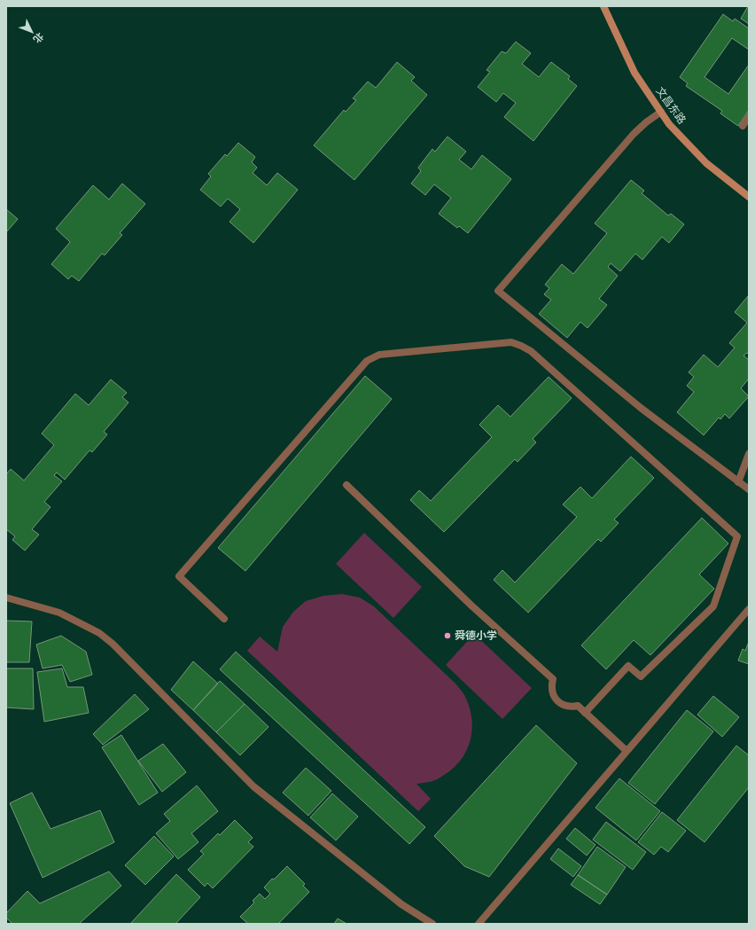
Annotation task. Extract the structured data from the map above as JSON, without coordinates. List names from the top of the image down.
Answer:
{
  "streets": {
    "street": ["文昌东路"]
  },
  "places": ["舜德小学"],
  "north": "bottom right"
}
